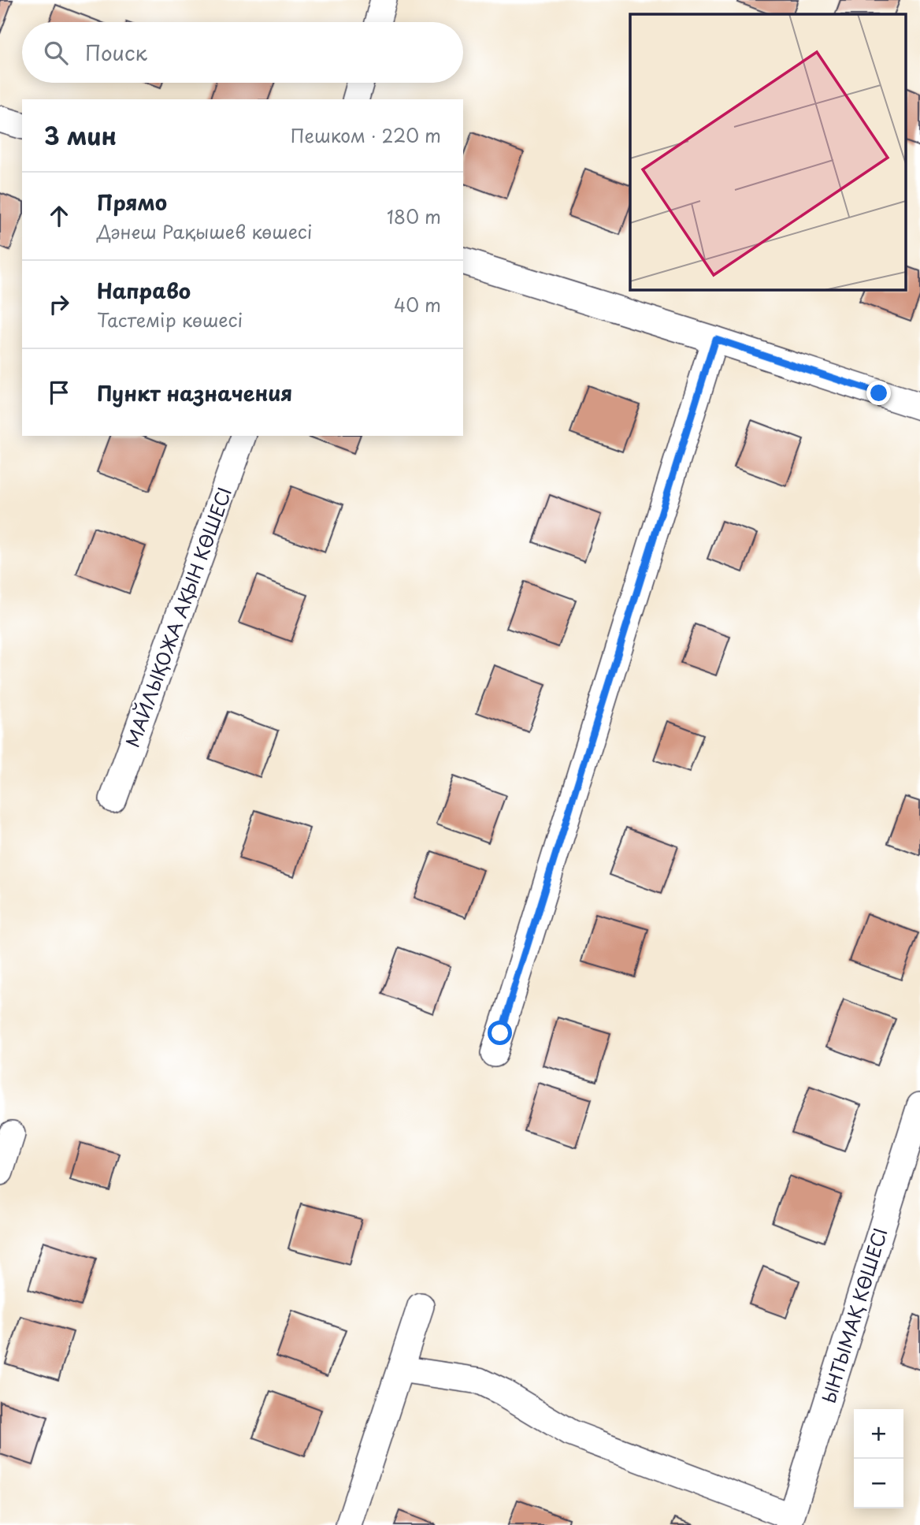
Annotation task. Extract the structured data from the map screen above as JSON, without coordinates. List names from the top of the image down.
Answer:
{
  "streets": {
    "street": ["МАЙЛЫҚОЖА АҚЫН КӨШЕСІ", "ЫНТЫМАҚ КӨШЕСІ"]
  },
  "page": {
    "search": "Поиск",
    "heading": ["3 мин", "Пешком · 220 m"],
    "list": [
      ["Прямо", "Дәнеш Рақышев көшесі", "180 m"],
      ["Направо", "Тастемір көшесі", "40 m"],
      "Пункт назначения"
    ],
    "map_buttons": ["+", "−"]
  }
}
